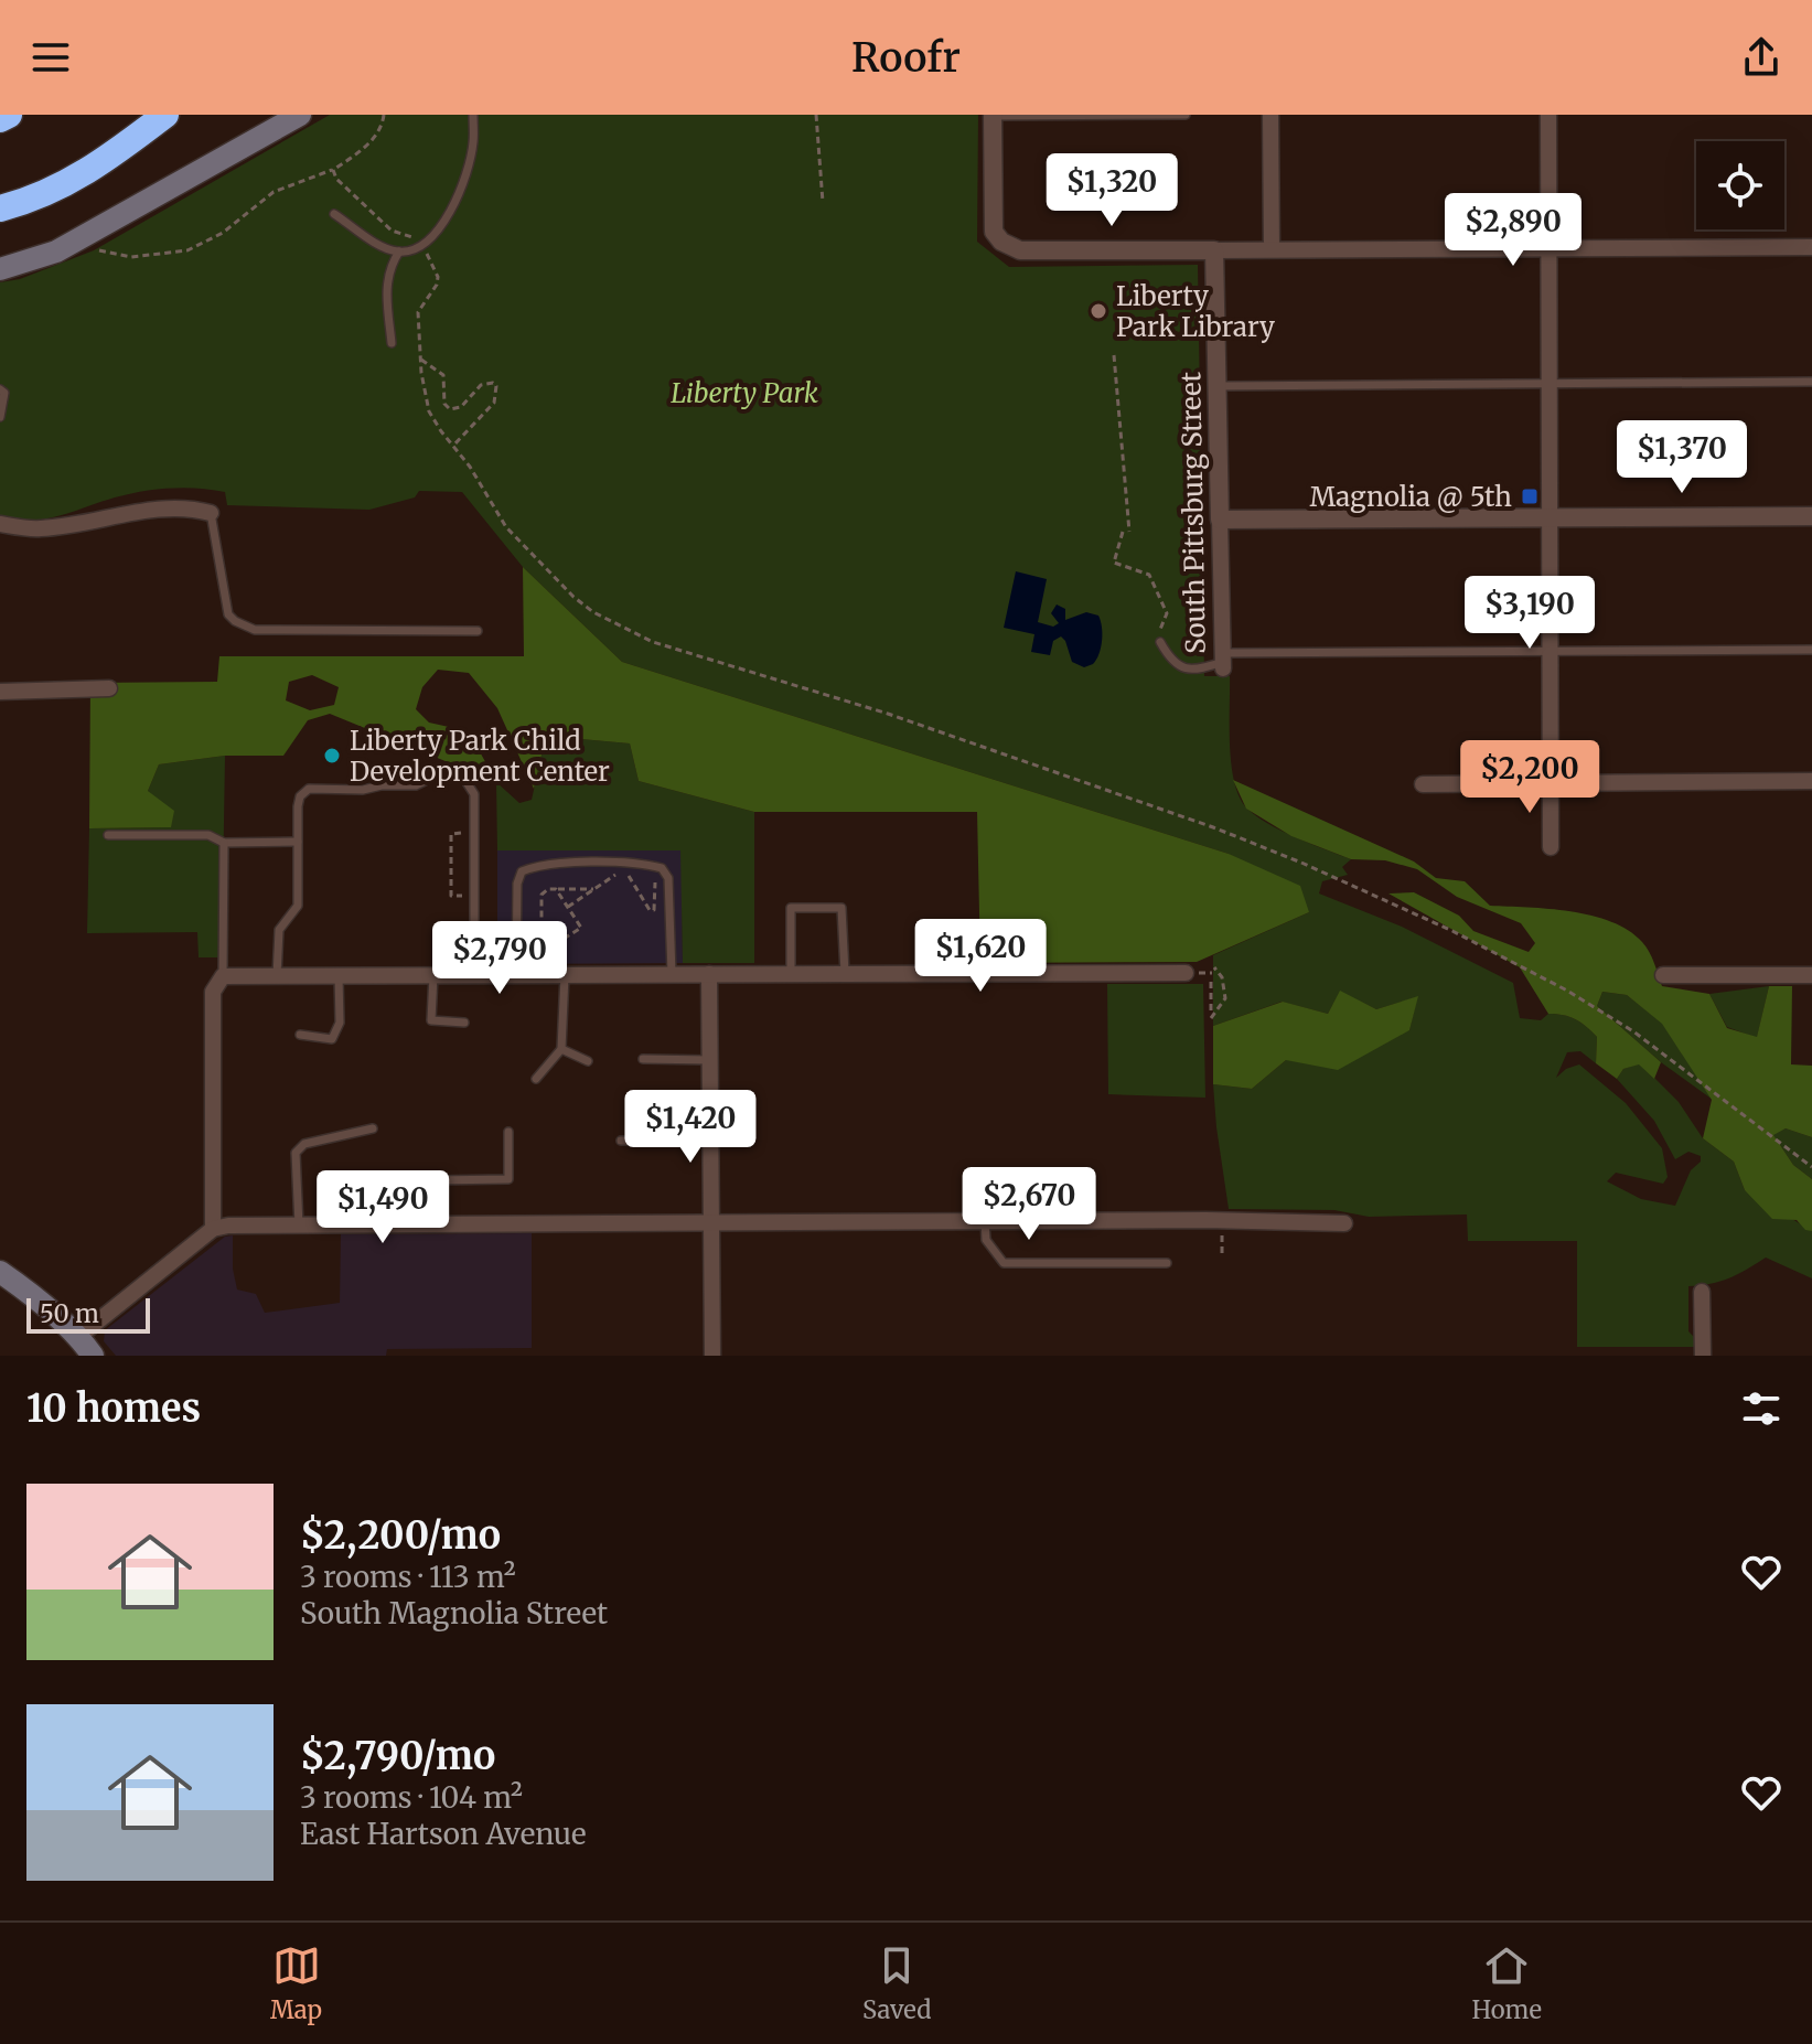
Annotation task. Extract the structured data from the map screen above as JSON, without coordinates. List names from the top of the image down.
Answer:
{
  "streets": {
    "street": ["South Pittsburg Street"]
  },
  "parks": ["Liberty Park"],
  "places": {
    "other": ["Liberty Park Library", "Liberty Park Child Development Center"],
    "transit": ["Magnolia @ 5th"]
  },
  "scale_bar": "50 m",
  "page": {
    "header": "Roofr",
    "price": [
      "$1,320",
      "$2,890",
      "$1,370",
      "$3,190",
      "$2,200",
      "$1,620",
      "$2,790",
      "$1,420",
      "$2,670",
      "$1,490"
    ],
    "scale": "50 m",
    "heading": "10 homes",
    "list": [
      {
        "name": "$2,200/mo",
        "note": "3 rooms · 113 m² · South Magnolia Street"
      },
      {
        "name": "$2,790/mo",
        "note": "3 rooms · 104 m² · East Hartson Avenue"
      }
    ],
    "tabs": ["Map", "Saved", "Home"]
  }
}
